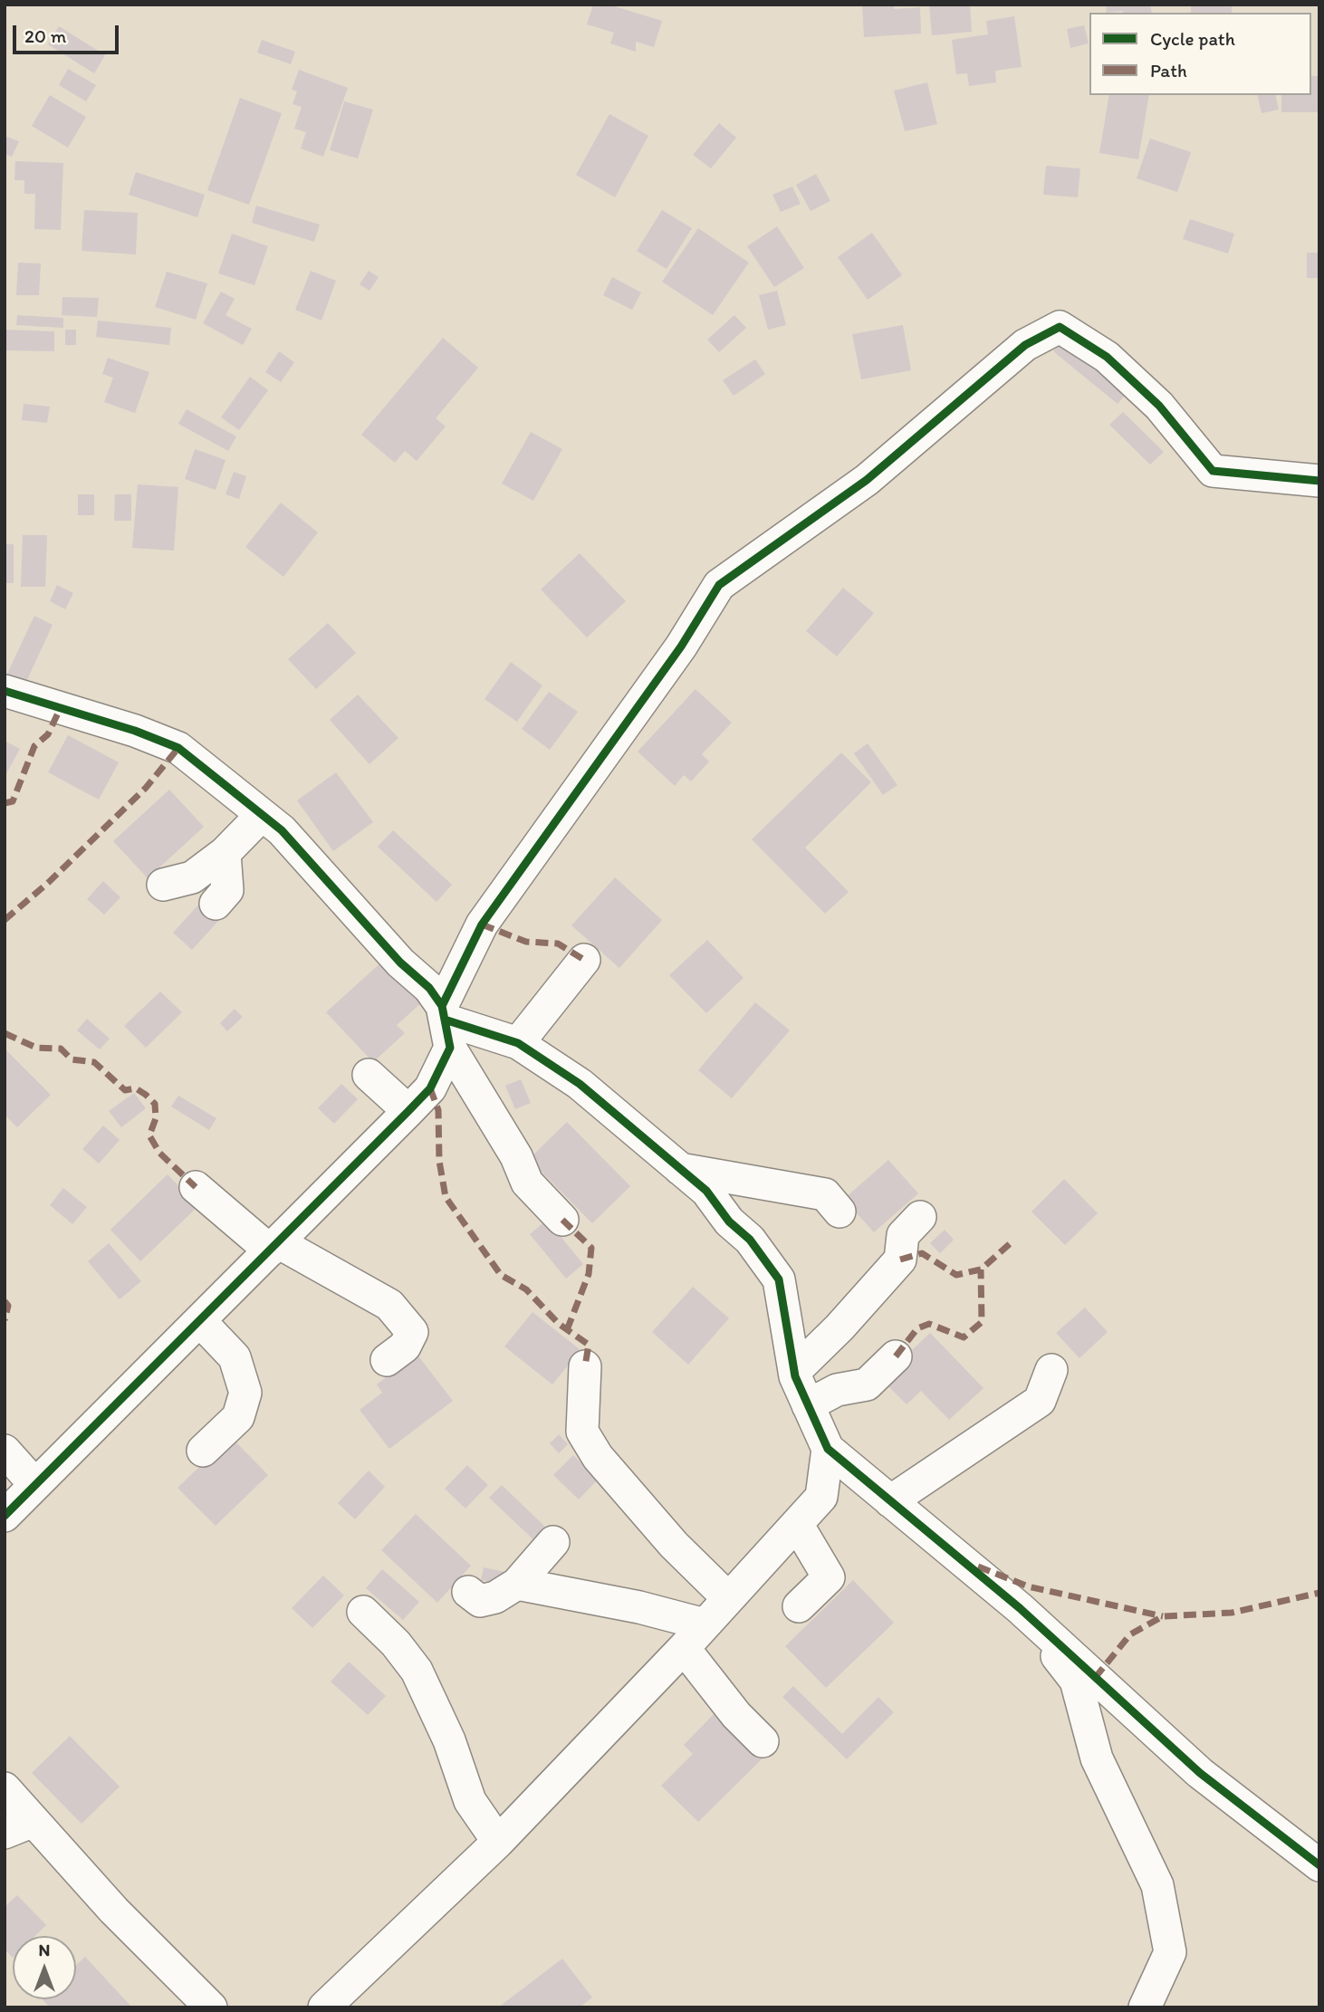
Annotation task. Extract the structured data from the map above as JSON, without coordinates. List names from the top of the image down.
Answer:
{
  "legend": ["Cycle path", "Path"],
  "scale_bar": "20 m",
  "north": "top"
}
